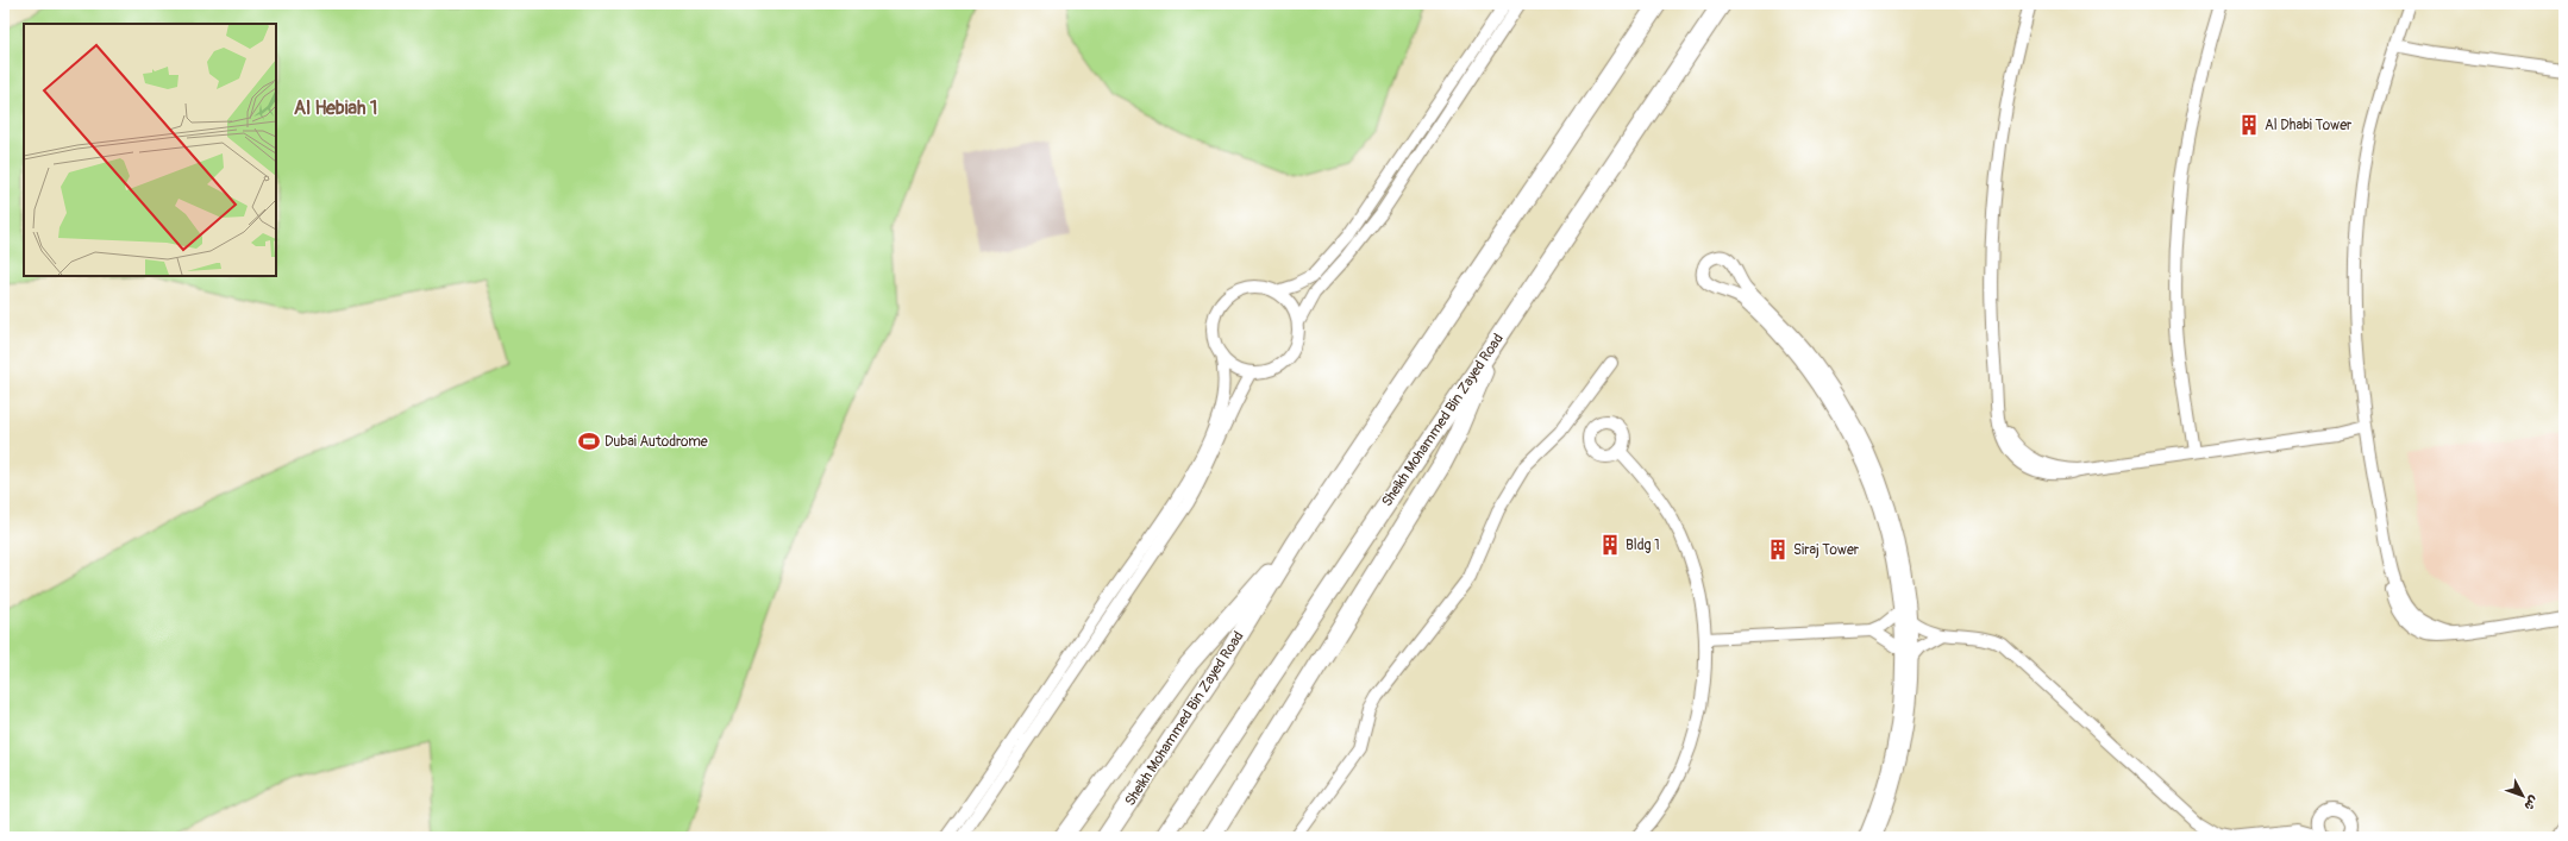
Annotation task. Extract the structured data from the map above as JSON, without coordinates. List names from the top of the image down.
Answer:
{
  "streets": {
    "highway": ["Sheikh Mohammed Bin Zayed Road"]
  },
  "districts": ["Al Hebiah 1"],
  "places": {
    "building": ["Al Dhabi Tower", "Bldg 1", "Siraj Tower"],
    "sports": ["Dubai Autodrome"]
  },
  "north": "bottom right"
}
